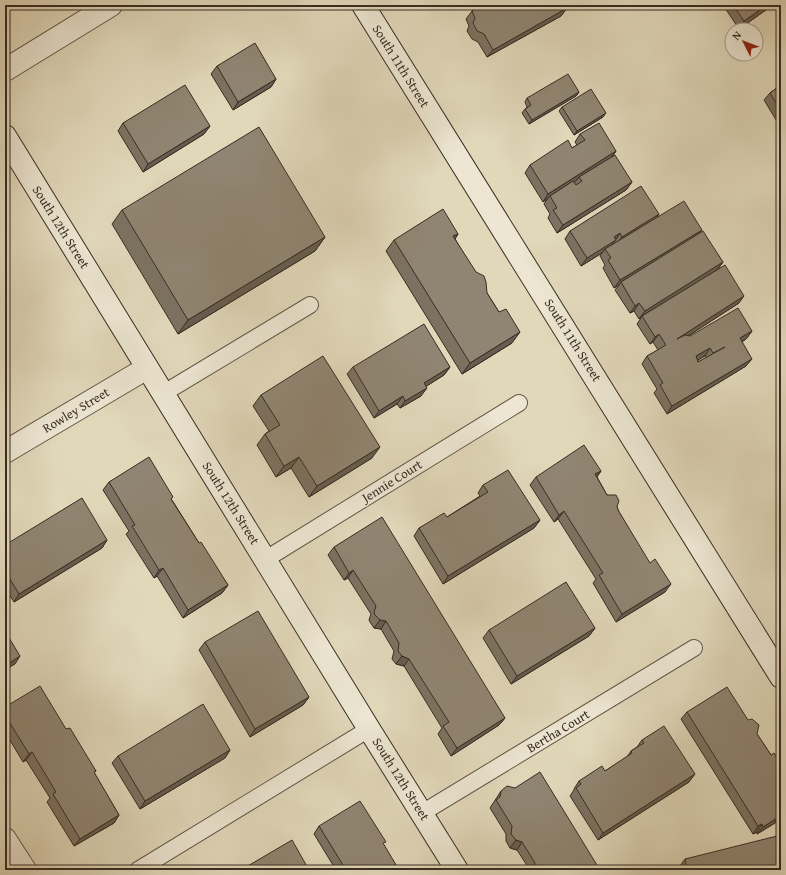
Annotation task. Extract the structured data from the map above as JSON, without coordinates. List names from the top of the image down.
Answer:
{
  "streets": {
    "street": ["South 11th Street", "South 12th Street", "Rowley Street"],
    "lane": ["Jennie Court", "Bertha Court"]
  },
  "crossings": [
    ["South 12th Street", "Rowley Street"],
    ["South 12th Street", "Jennie Court"],
    ["South 12th Street", "Bertha Court"]
  ],
  "north": "top left"
}
